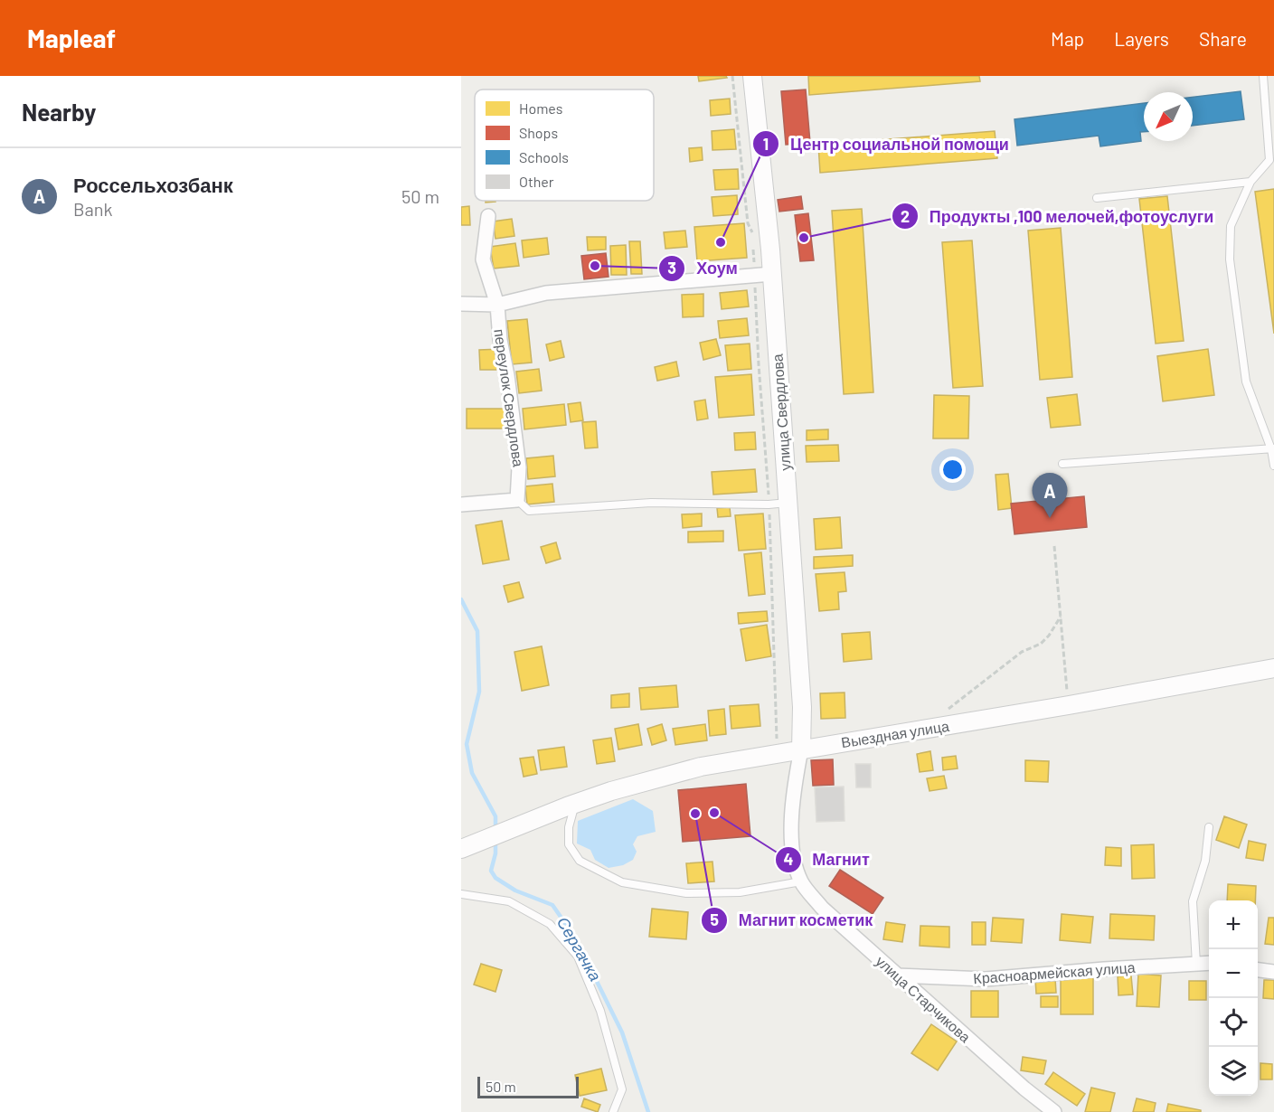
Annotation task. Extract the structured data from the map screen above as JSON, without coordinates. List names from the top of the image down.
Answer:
{
  "streets": {
    "street": [
      "переулок Свердлова",
      "улица Свердлова",
      "Выездная улица",
      "Красноармейская улица",
      "улица Старчикова"
    ]
  },
  "crossings": [
    ["улица Свердлова", "Выездная улица"],
    ["улица Свердлова", "улица Старчикова"],
    ["Выездная улица", "улица Старчикова"],
    ["Красноармейская улица", "улица Старчикова"]
  ],
  "water": ["Сергачка"],
  "places": [
    "Продукты ,100 мелочей,фотоуслуги",
    "Центр социальной помощи",
    "Хоум",
    "Магнит",
    "Магнит косметик"
  ],
  "legend": [
    "Homes",
    "Shops",
    "Schools",
    "Other"
  ],
  "scale_bar": "50 m",
  "north": "bottom left",
  "page": {
    "header": "Mapleaf",
    "nav": ["Map", "Layers", "Share"],
    "heading": "Nearby",
    "list": [
      {
        "mark": "A",
        "name": "Россельхозбанк",
        "note": "Bank",
        "value": "50 m"
      }
    ],
    "pins": "A",
    "map_buttons": ["+", "−"],
    "scale": "50 m"
  }
}
